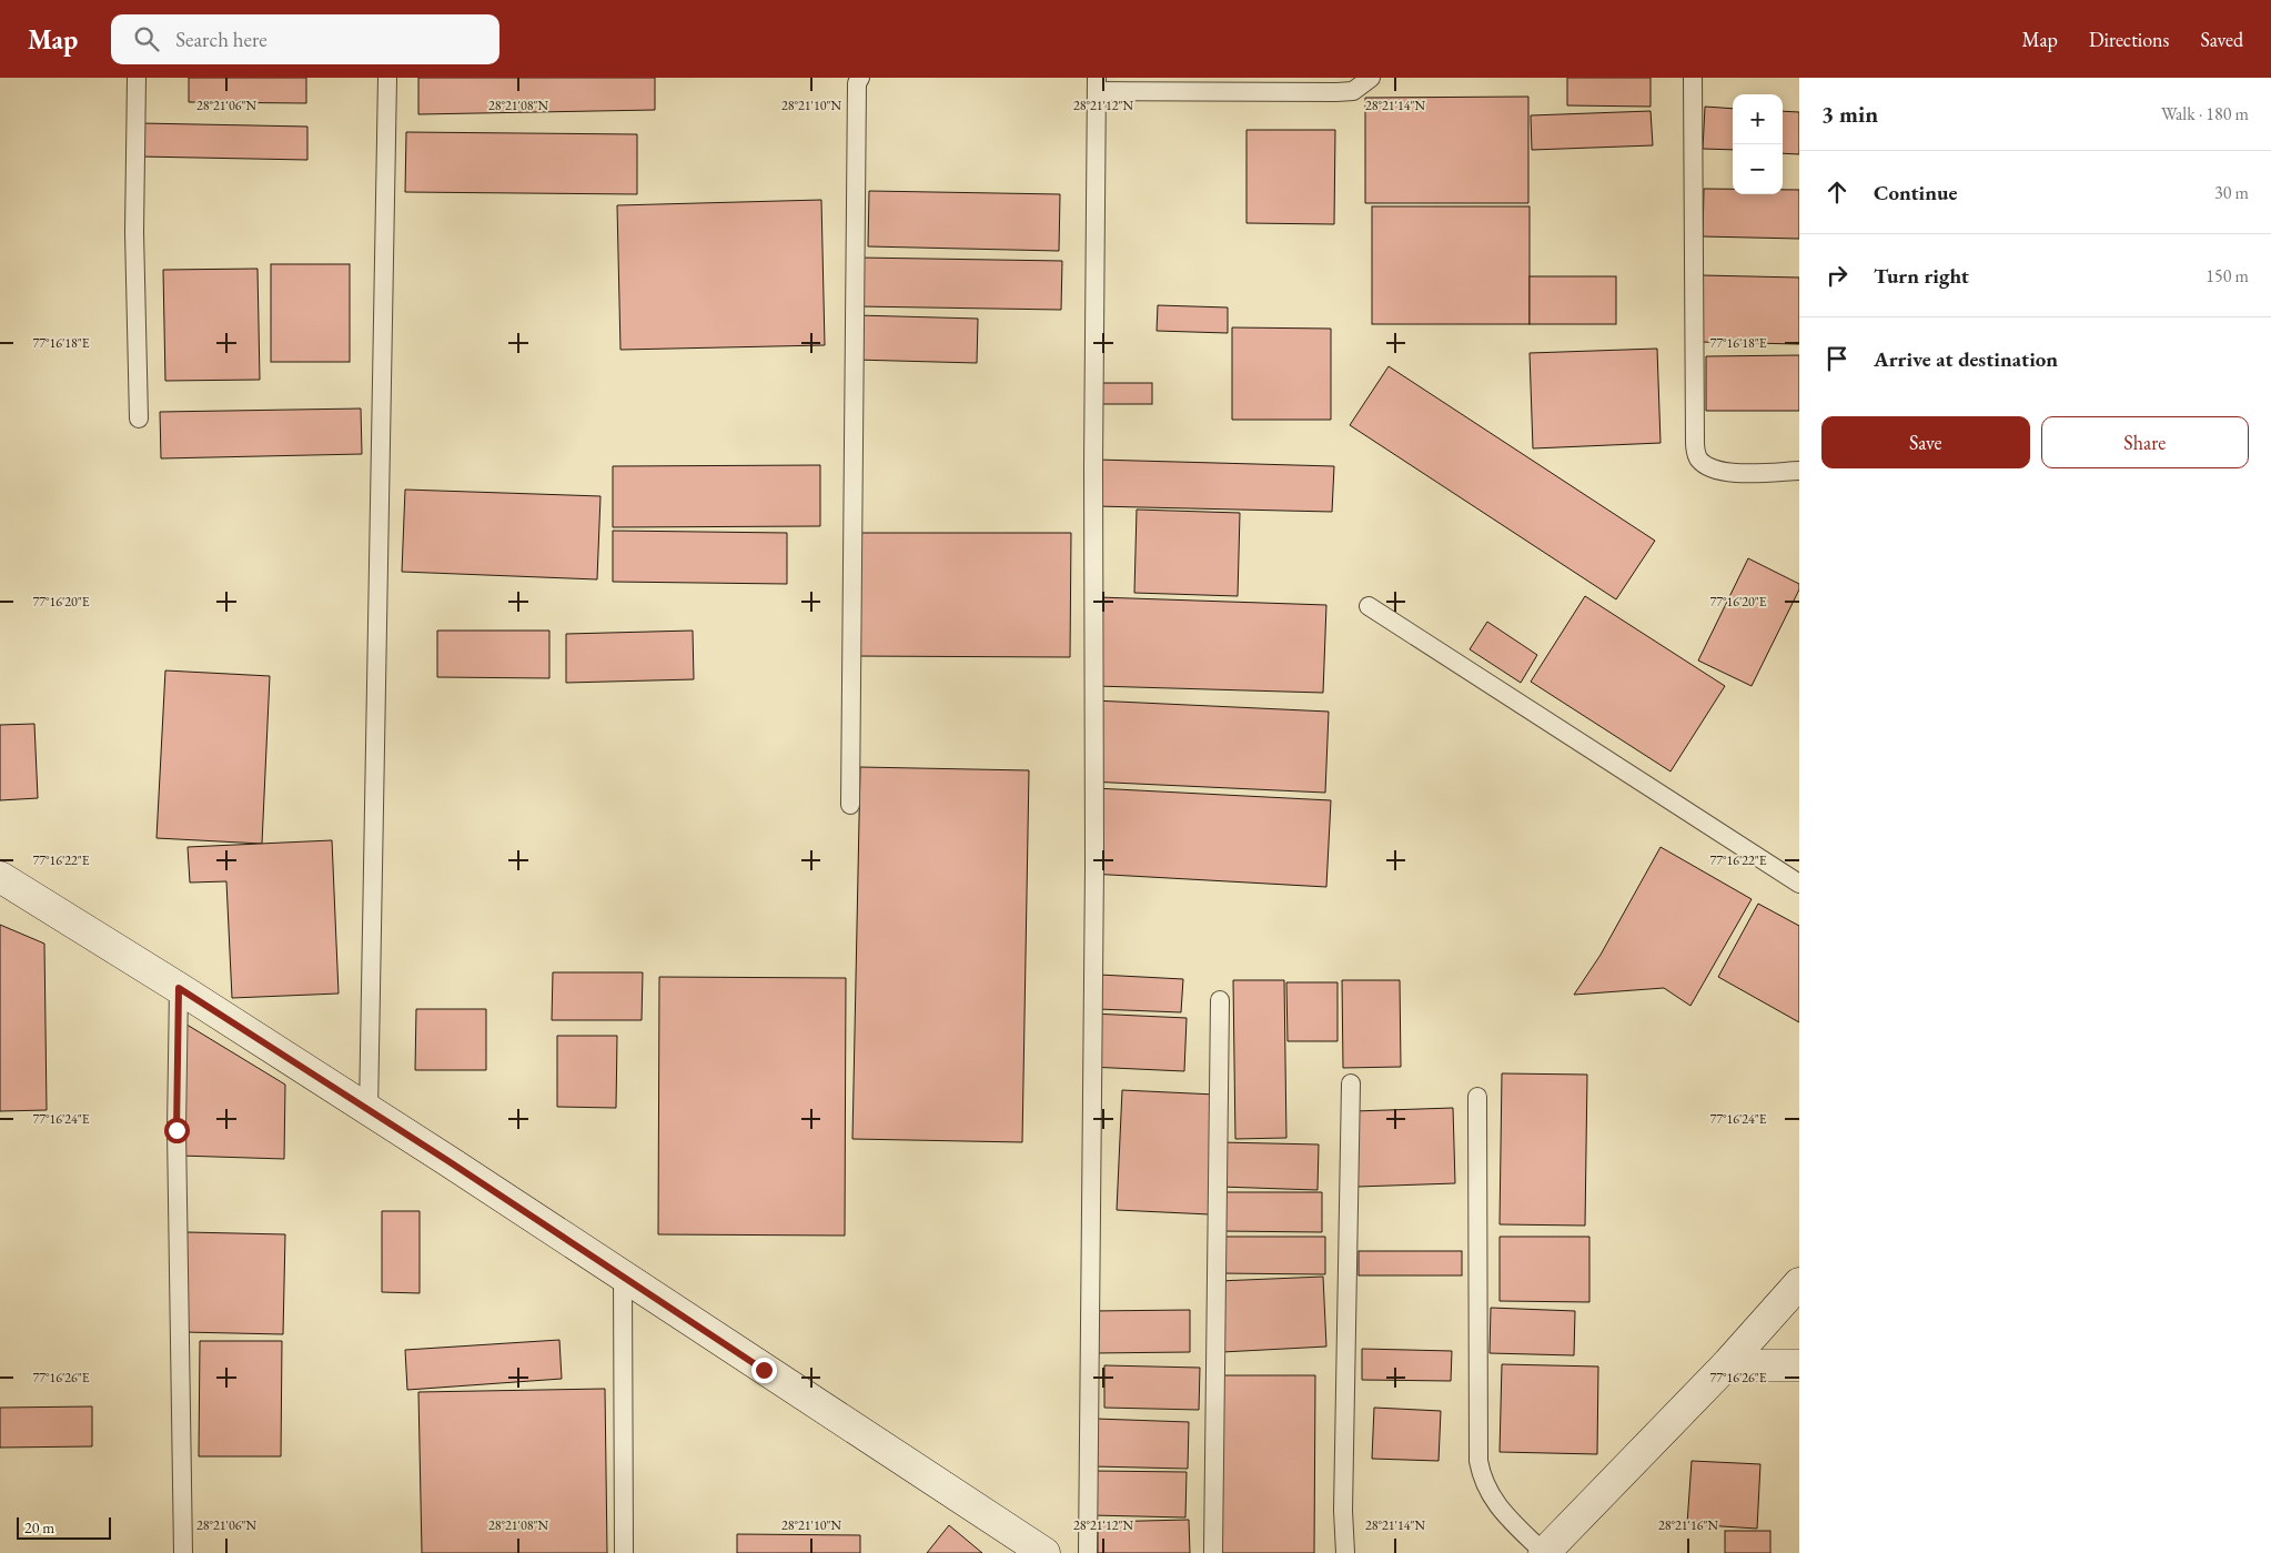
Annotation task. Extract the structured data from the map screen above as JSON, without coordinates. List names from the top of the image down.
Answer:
{
  "scale_bar": "20 m",
  "page": {
    "header": "Map",
    "search": "Search here",
    "nav": ["Map", "Directions", "Saved"],
    "heading": ["3 min", "Walk · 180 m"],
    "map_buttons": ["+", "−"],
    "list": [
      ["Continue", "30 m"],
      ["Turn right", "150 m"],
      "Arrive at destination"
    ],
    "buttons": ["Save", "Share"],
    "scale": "20 m"
  },
  "coordinates": [
    "28°21'06\"N",
    "28°21'08\"N",
    "28°21'10\"N",
    "28°21'12\"N",
    "28°21'14\"N",
    "77°16'18\"E",
    "77°16'20\"E",
    "77°16'22\"E",
    "77°16'24\"E",
    "77°16'26\"E",
    "28°21'16\"N"
  ]
}
